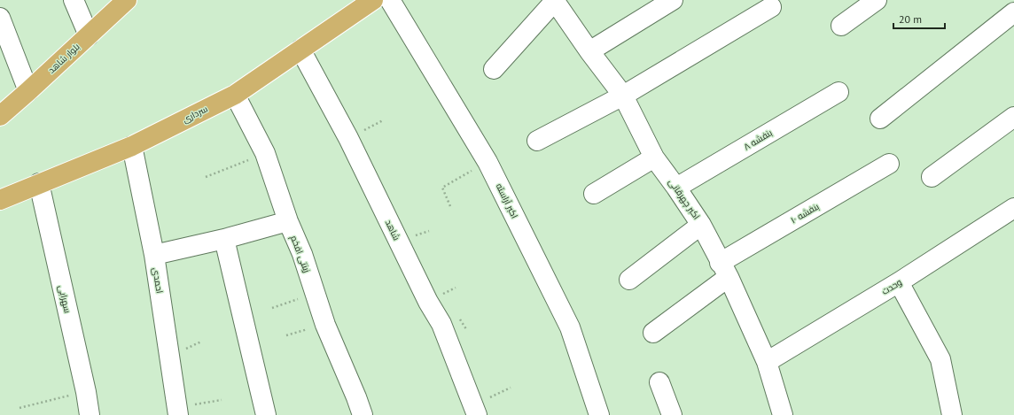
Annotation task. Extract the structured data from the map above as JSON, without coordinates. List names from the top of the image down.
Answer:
{
  "streets": {
    "main road": ["بلوار شاهد", "سرداری"],
    "street": [
      "بنفشه ۸",
      "اکبر چهرقانی",
      "اکبر آراسته",
      "بنفشه ۱۰",
      "شاهد",
      "زینتی افخم",
      "احمدی",
      "وحدت",
      "سهرابی"
    ]
  },
  "crossings": [
    ["سرداری", "شاهد"],
    ["سرداری", "زینتی افخم"],
    ["سرداری", "احمدی"],
    ["سرداری", "سهرابی"],
    ["بنفشه ۸", "اکبر چهرقانی"],
    ["اکبر چهرقانی", "بنفشه ۱۰"],
    ["اکبر چهرقانی", "وحدت"]
  ],
  "scale_bar": "20 m"
}
